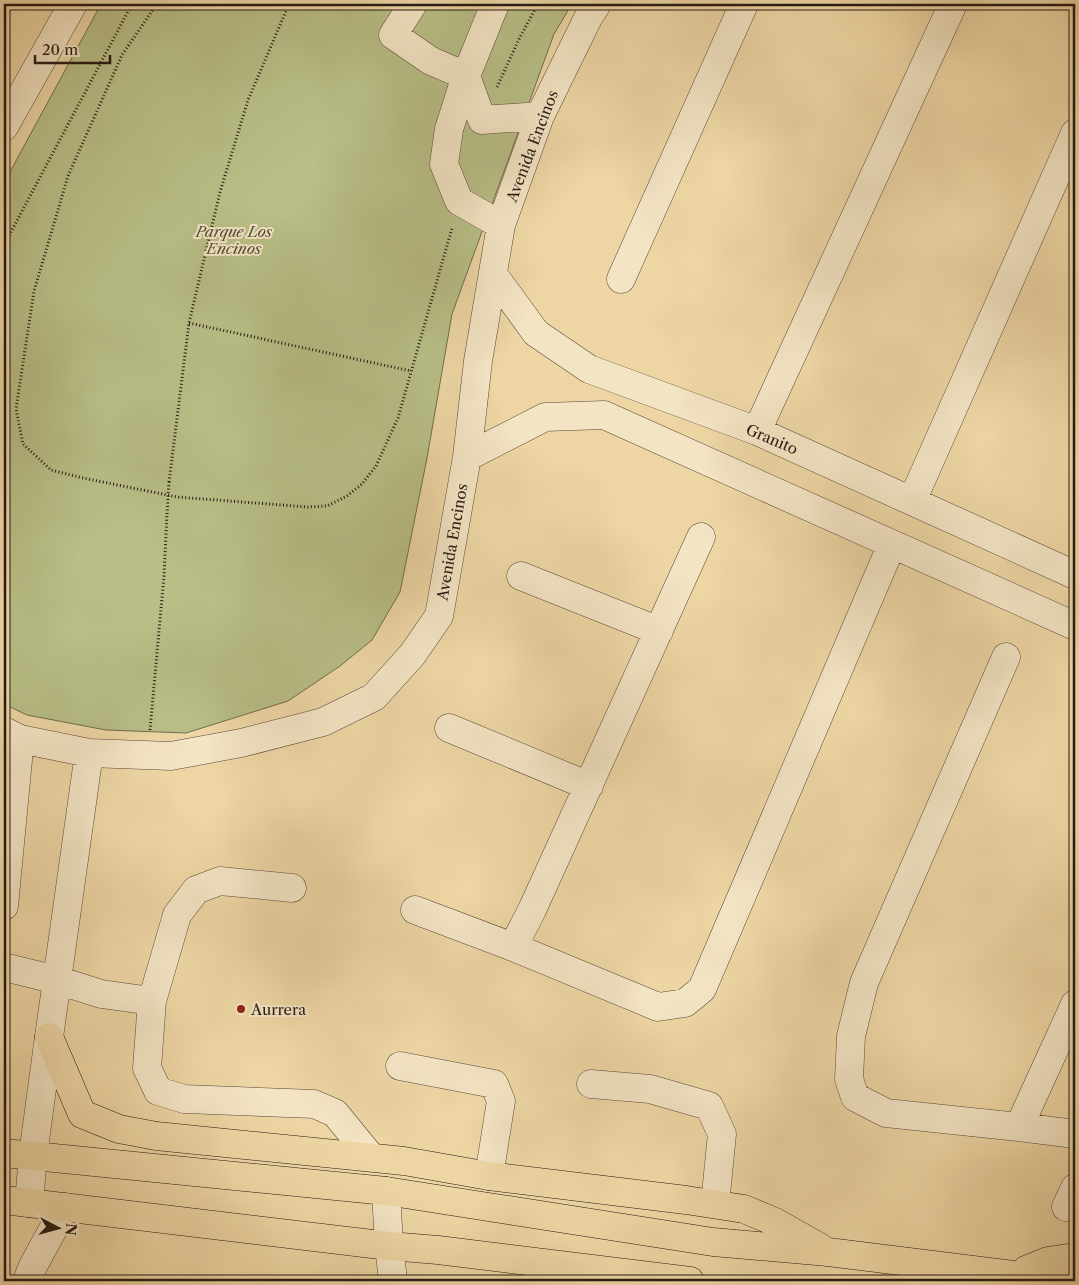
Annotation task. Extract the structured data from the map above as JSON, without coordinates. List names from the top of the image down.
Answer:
{
  "streets": {
    "street": ["Avenida Encinos", "Granito"]
  },
  "crossings": [
    ["Avenida Encinos", "Granito"]
  ],
  "parks": ["Parque Los Encinos"],
  "places": ["Aurrera"],
  "scale_bar": "20 m",
  "north": "right"
}
